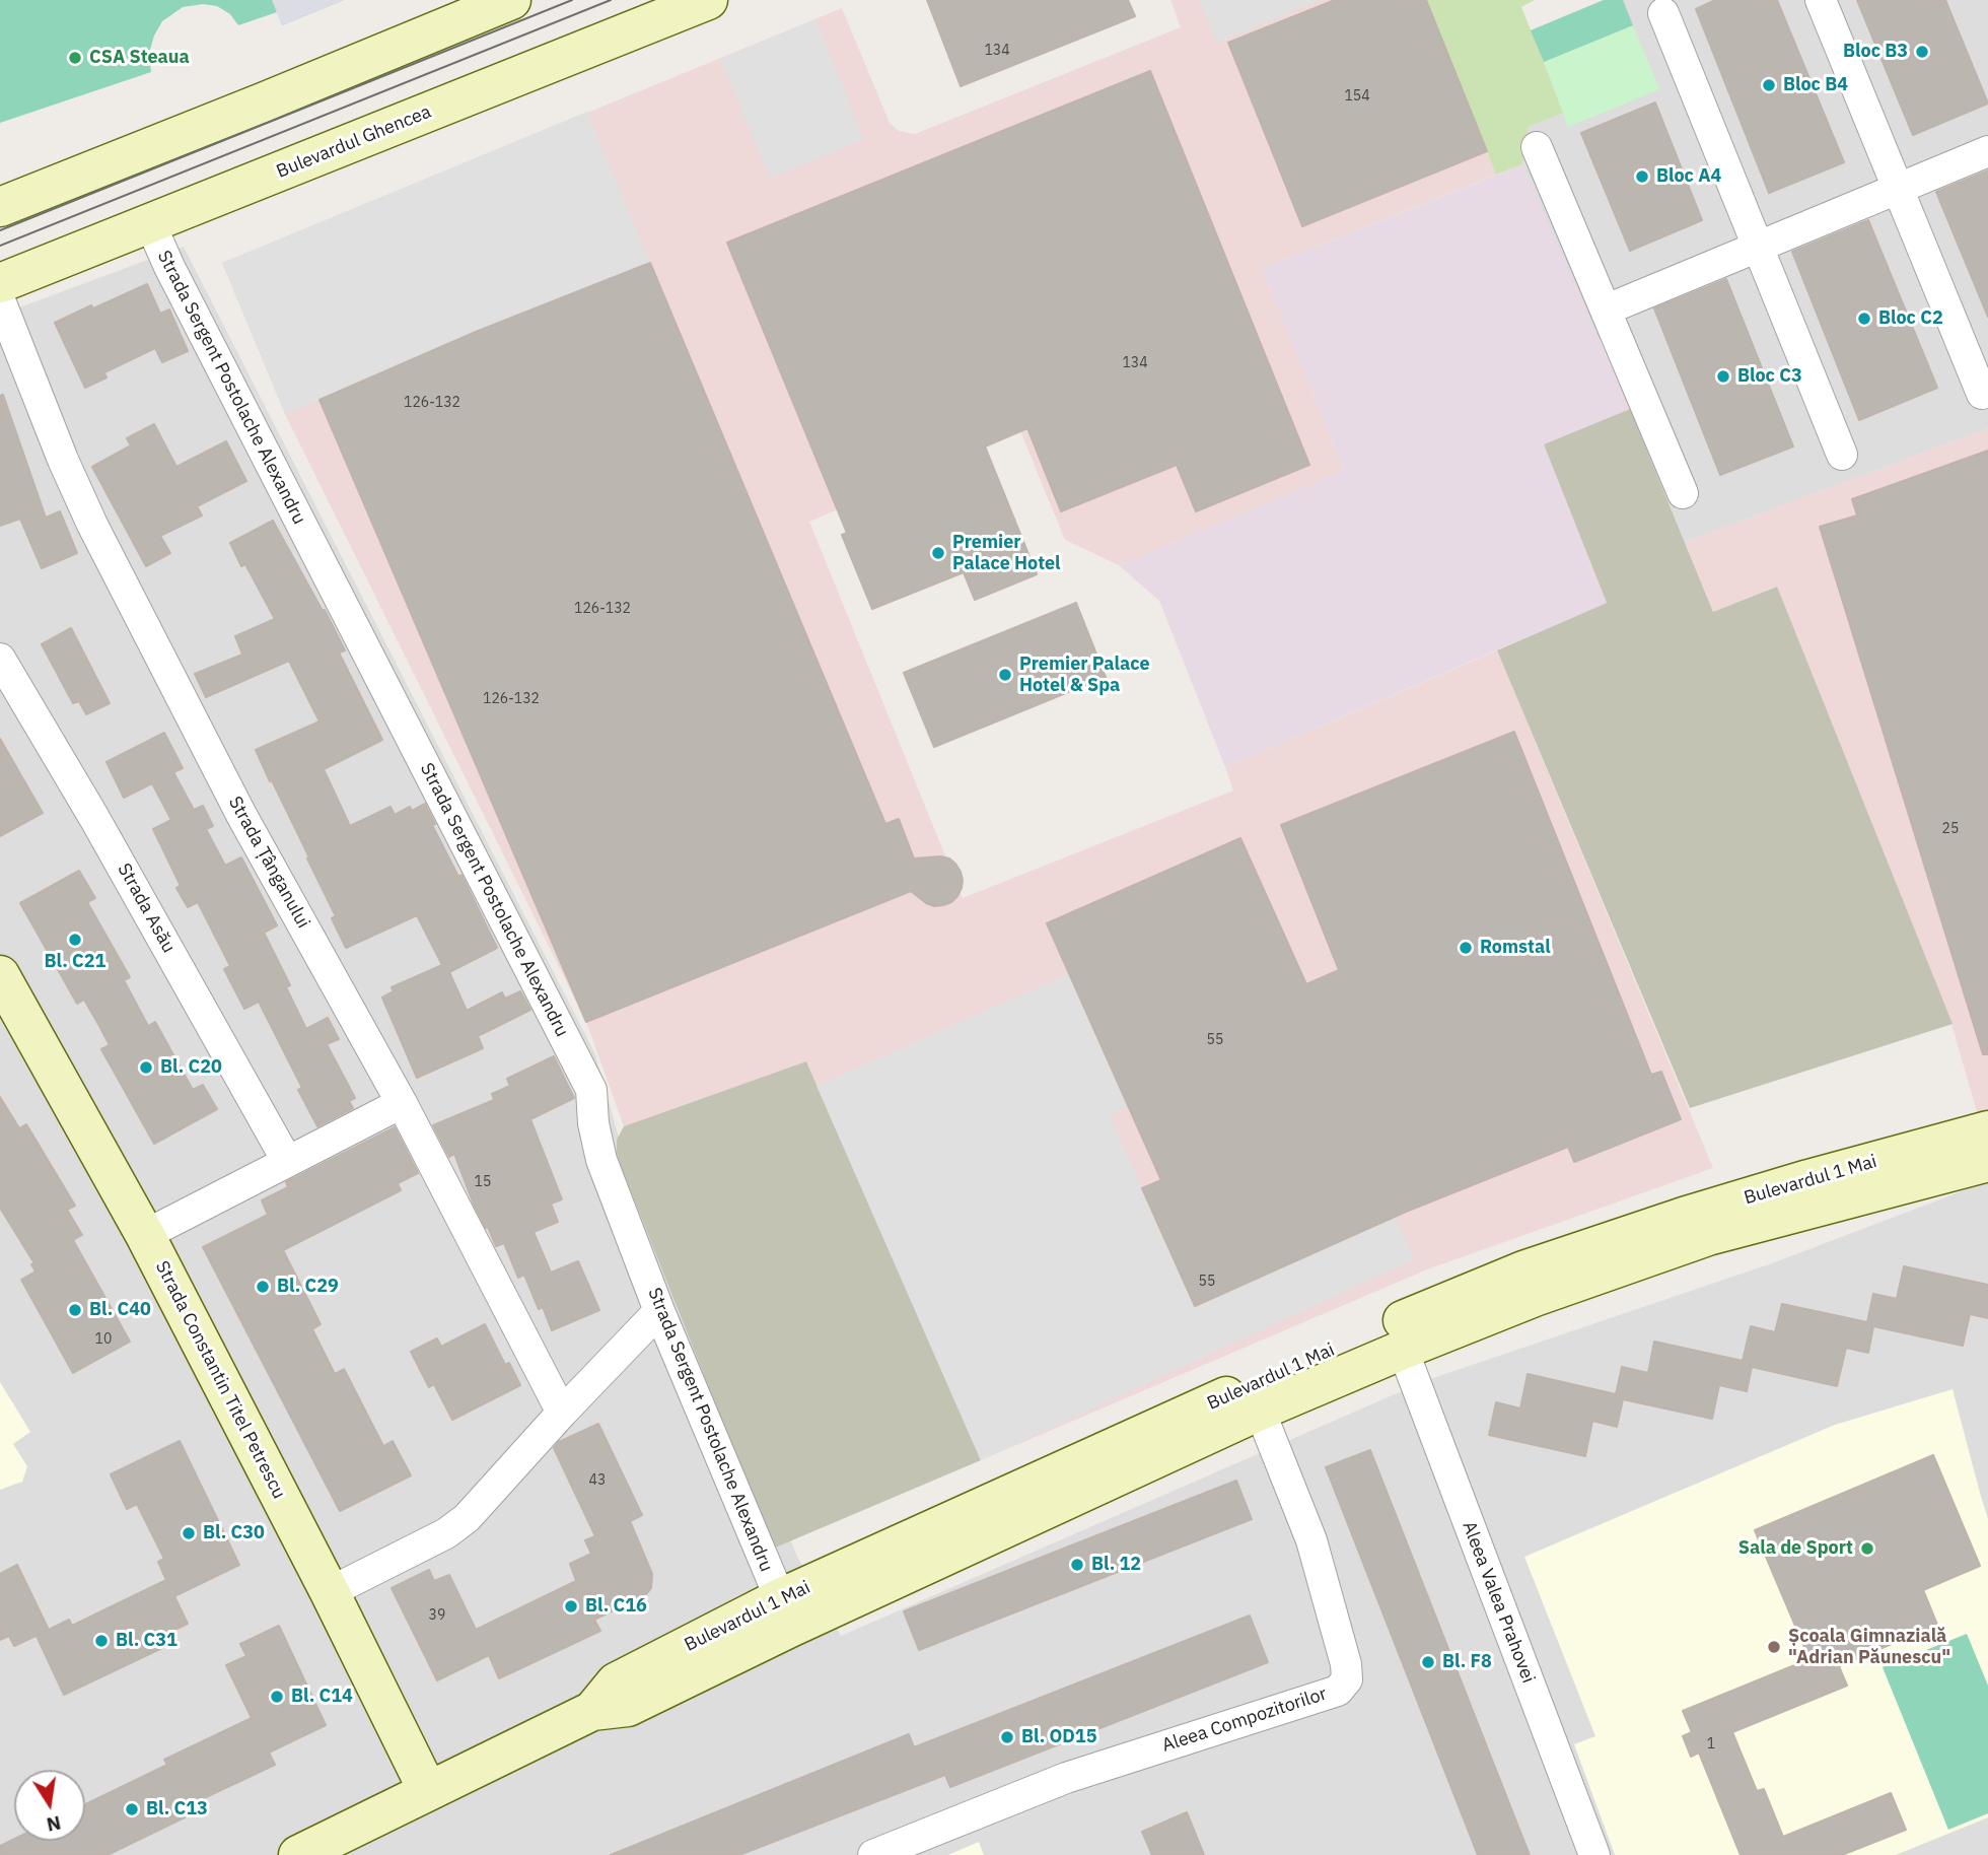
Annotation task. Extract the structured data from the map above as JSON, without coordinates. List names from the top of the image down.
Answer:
{
  "streets": {
    "main road": ["Bulevardul Ghencea", "Bulevardul 1 Mai", "Strada Constantin Titel Petrescu"],
    "street": [
      "Strada Sergent Postolache Alexandru",
      "Strada Țânganului",
      "Strada Asău",
      "Aleea Valea Prahovei",
      "Aleea Compozitorilor"
    ]
  },
  "crossings": [
    ["Bulevardul Ghencea", "Strada Sergent Postolache Alexandru"],
    ["Strada Sergent Postolache Alexandru", "Bulevardul 1 Mai"],
    ["Bulevardul 1 Mai", "Strada Constantin Titel Petrescu"],
    ["Bulevardul 1 Mai", "Aleea Valea Prahovei"],
    ["Bulevardul 1 Mai", "Aleea Compozitorilor"]
  ],
  "places": [
    "Bloc B3",
    "CSA Steaua",
    "Bloc B4",
    "Bloc A4",
    "Bloc C2",
    "Bloc C3",
    "Premier Palace Hotel",
    "Premier Palace Hotel & Spa",
    "Bl. C21",
    "Romstal",
    "Bl. C20",
    "Bl. C29",
    "Bl. C40",
    "Bl. C30",
    "Sala de Sport",
    "Bl. 12",
    "Bl. C16",
    "Bl. C31",
    "Școala Gimnazială \"Adrian Păunescu\"",
    "Bl. F8",
    "Bl. C14",
    "Bl. OD15",
    "Bl. C13"
  ],
  "house_numbers": [
    "134",
    "154",
    "134",
    "126-132",
    "126-132",
    "126-132",
    "25",
    "55",
    "15",
    "55",
    "10",
    "43",
    "39",
    "1"
  ],
  "north": "bottom"
}
